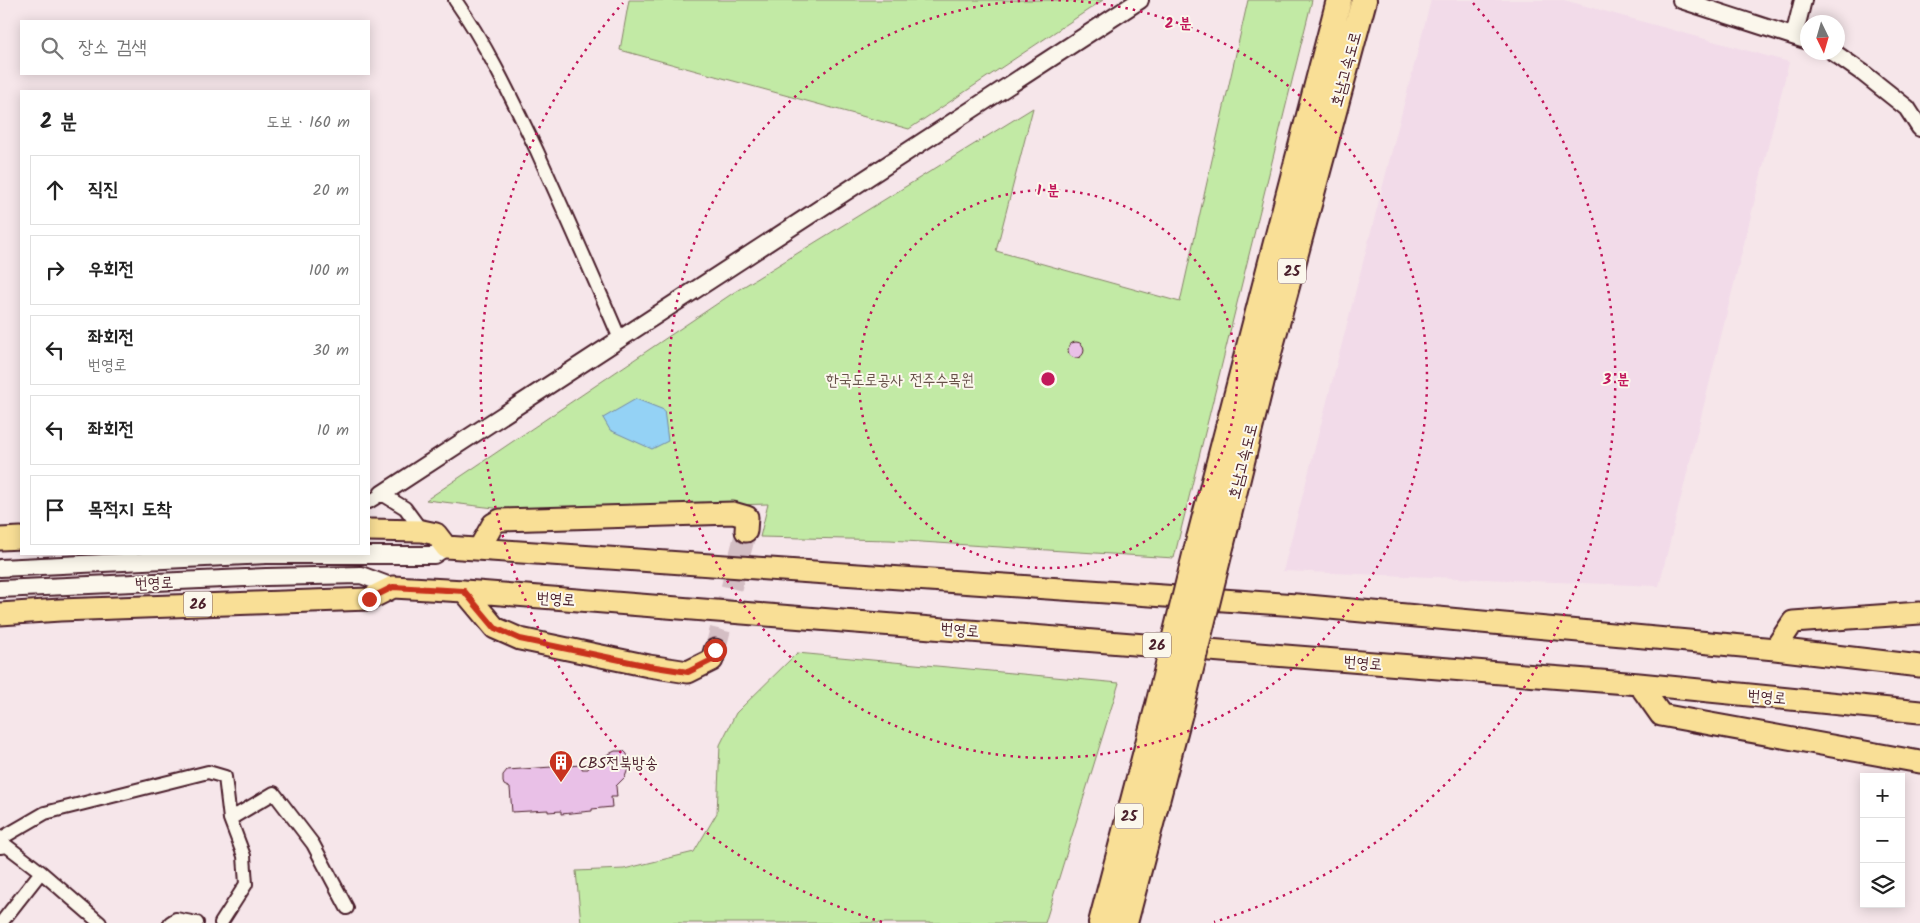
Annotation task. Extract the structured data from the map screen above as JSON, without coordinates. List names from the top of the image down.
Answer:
{
  "streets": {
    "highway": ["호남고속도로", "25"],
    "main road": ["번영로", "26"]
  },
  "crossings": [
    ["번영로", "26"]
  ],
  "parks": ["한국도로공사 전주수목원"],
  "places": {
    "building": ["CBS전북방송"]
  },
  "north": "bottom",
  "page": {
    "search": "장소 검색",
    "heading": ["2 분", "도보 · 160 m"],
    "list": [
      ["직진", "20 m"],
      ["우회전", "100 m"],
      ["좌회전", "번영로", "30 m"],
      ["좌회전", "10 m"],
      "목적지 도착"
    ],
    "map_buttons": ["+", "−"]
  },
  "rings": ["2 분", "1 분", "3 분"]
}
